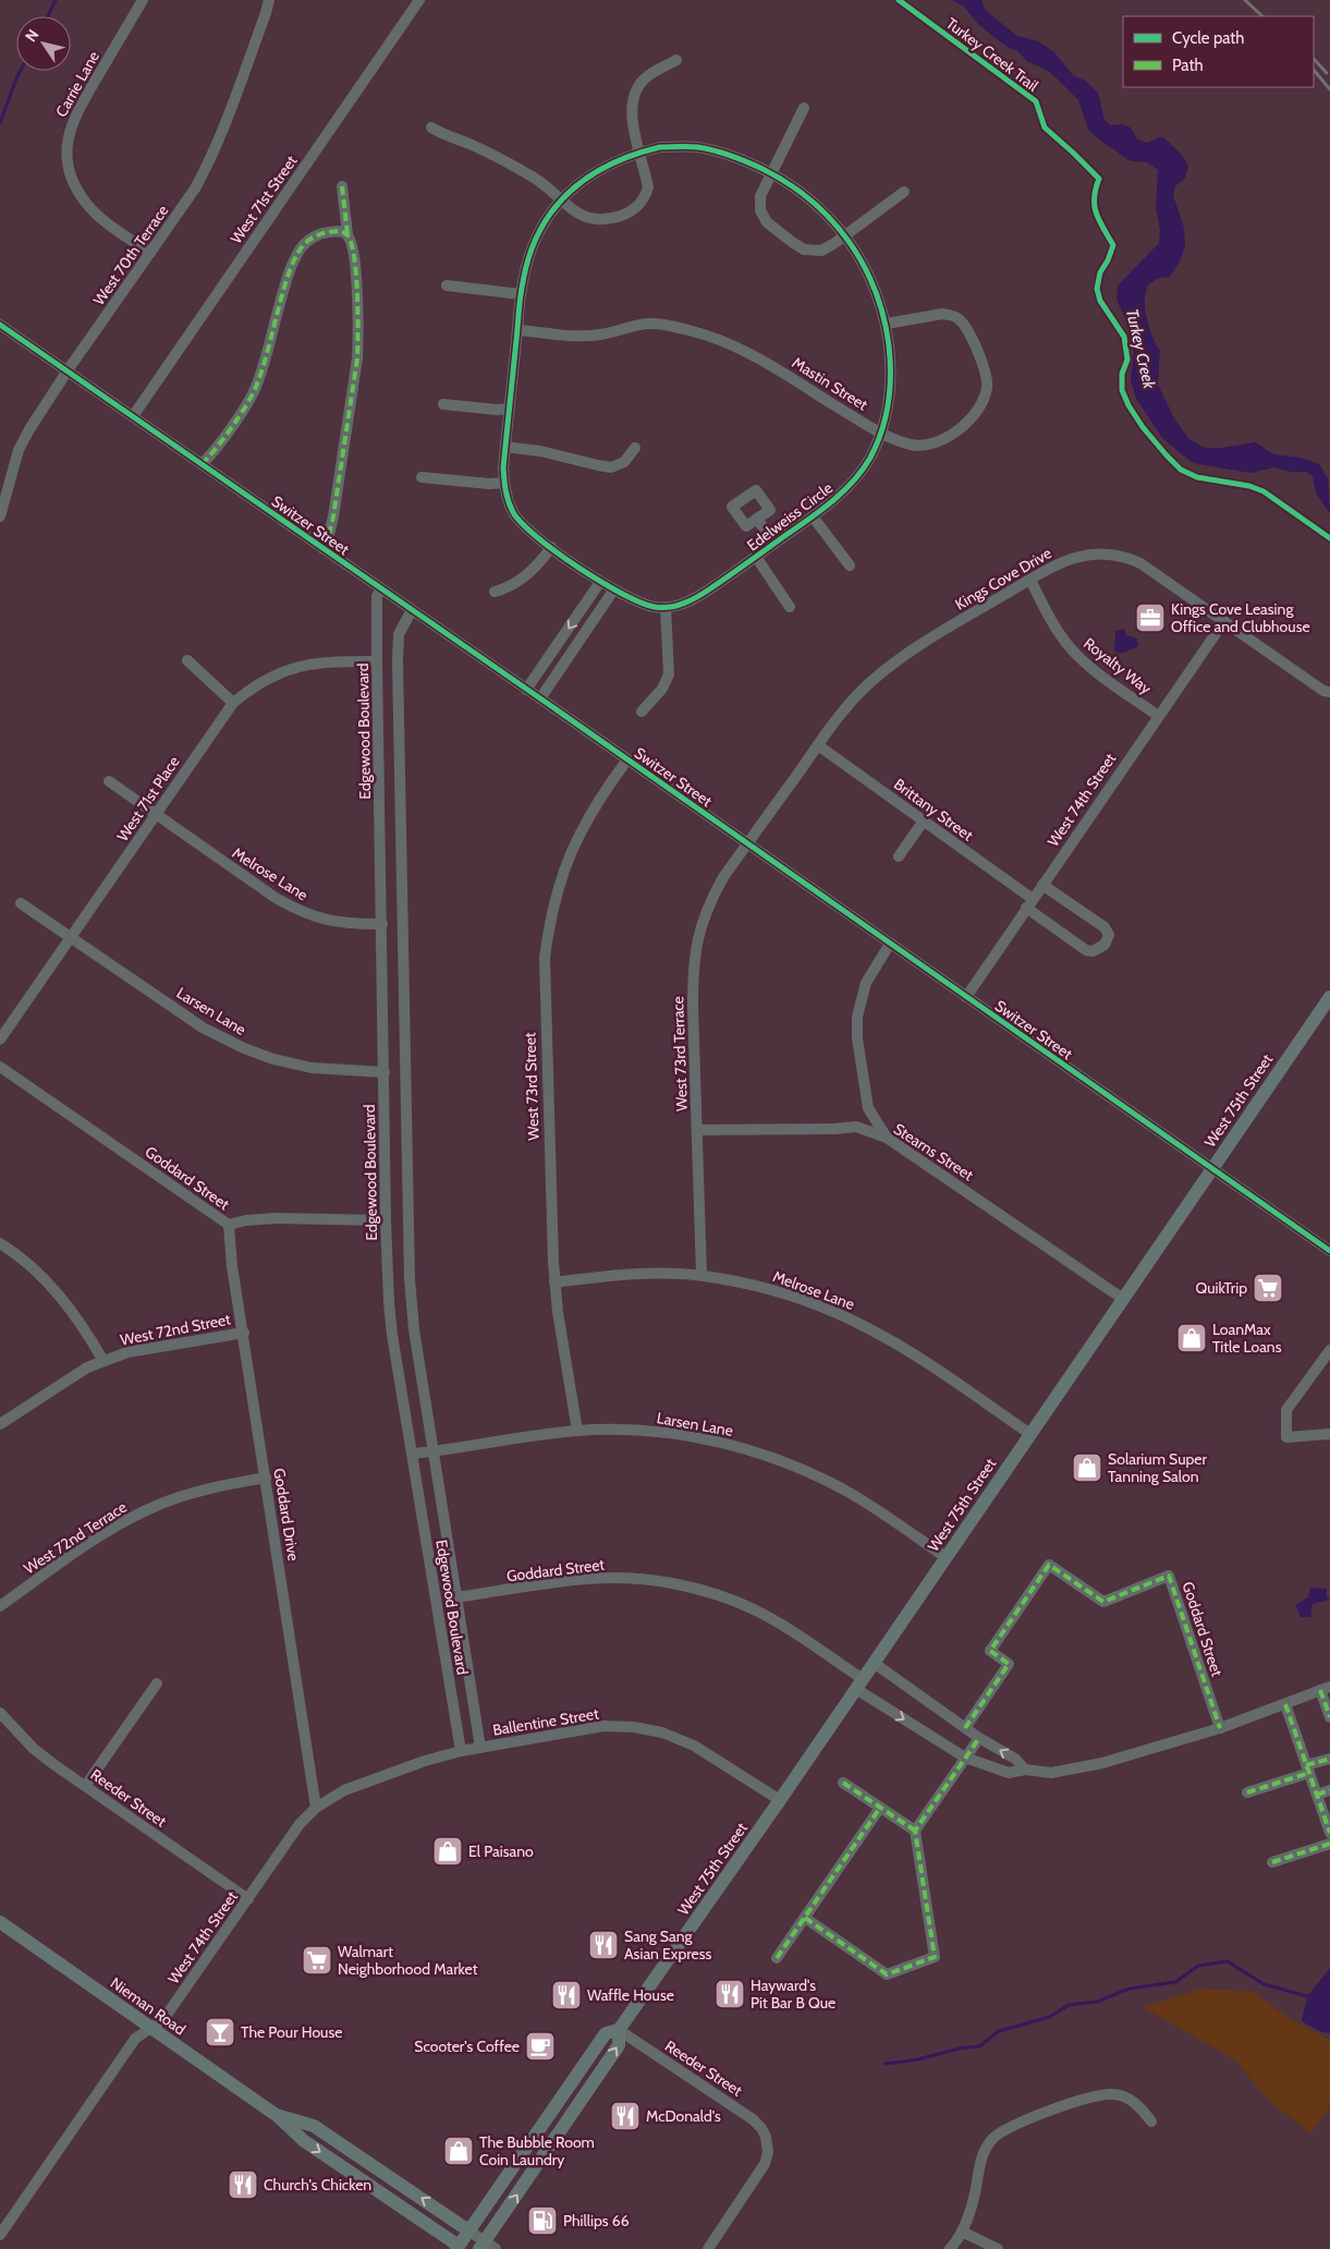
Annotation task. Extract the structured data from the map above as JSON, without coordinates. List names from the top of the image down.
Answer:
{
  "streets": {
    "main road": ["West 75th Street", "Nieman Road"],
    "street": [
      "Carrie Lane",
      "West 71st Street",
      "West 70th Terrace",
      "Mastin Street",
      "Edelweiss Circle",
      "Switzer Street",
      "Kings Cove Drive",
      "Royalty Way",
      "Edgewood Boulevard",
      "West 71st Place",
      "West 74th Street",
      "Brittany Street",
      "Melrose Lane",
      "Larsen Lane",
      "West 73rd Terrace",
      "West 73rd Street",
      "Stearns Street",
      "Goddard Street",
      "West 72nd Street",
      "Goddard Drive",
      "West 72nd Terrace",
      "Ballentine Street",
      "Reeder Street"
    ],
    "cycle path": ["Turkey Creek Trail"]
  },
  "crossings": [
    ["Carrie Lane", "West 70th Terrace"],
    ["West 71st Street", "Switzer Street"],
    ["West 70th Terrace", "Switzer Street"],
    ["Mastin Street", "Edelweiss Circle"],
    ["Switzer Street", "Kings Cove Drive"],
    ["Switzer Street", "Edgewood Boulevard"],
    ["Switzer Street", "West 74th Street"],
    ["Switzer Street", "West 73rd Terrace"],
    ["Switzer Street", "West 73rd Street"],
    ["Switzer Street", "West 75th Street"],
    ["Kings Cove Drive", "Royalty Way"],
    ["Kings Cove Drive", "West 74th Street"],
    ["Kings Cove Drive", "Brittany Street"],
    ["Kings Cove Drive", "West 73rd Terrace"],
    ["Royalty Way", "West 74th Street"],
    ["Edgewood Boulevard", "West 71st Place"],
    ["Edgewood Boulevard", "West 74th Street"],
    ["Edgewood Boulevard", "Melrose Lane"],
    ["Edgewood Boulevard", "Larsen Lane"],
    ["Edgewood Boulevard", "Goddard Street"],
    ["Edgewood Boulevard", "Ballentine Street"],
    ["West 71st Place", "Melrose Lane"],
    ["West 71st Place", "Larsen Lane"],
    ["West 74th Street", "Brittany Street"],
    ["West 74th Street", "Goddard Drive"],
    ["West 74th Street", "Ballentine Street"],
    ["West 74th Street", "Reeder Street"],
    ["West 74th Street", "Nieman Road"],
    ["Melrose Lane", "West 73rd Terrace"],
    ["Melrose Lane", "West 73rd Street"],
    ["Melrose Lane", "West 75th Street"],
    ["Larsen Lane", "West 73rd Street"],
    ["Larsen Lane", "West 75th Street"],
    ["West 73rd Terrace", "Stearns Street"],
    ["West 75th Street", "Stearns Street"],
    ["West 75th Street", "Goddard Street"],
    ["West 75th Street", "Ballentine Street"],
    ["West 75th Street", "Reeder Street"],
    ["West 75th Street", "Nieman Road"],
    ["Goddard Street", "Goddard Drive"],
    ["West 72nd Street", "Goddard Drive"],
    ["Goddard Drive", "West 72nd Terrace"]
  ],
  "water": ["Turkey Creek"],
  "places": {
    "office": ["Kings Cove Leasing Office and Clubhouse"],
    "supermarket": ["QuikTrip", "Walmart Neighborhood Market"],
    "shop": [
      "LoanMax Title Loans",
      "Solarium Super Tanning Salon",
      "El Paisano",
      "The Bubble Room Coin Laundry"
    ],
    "restaurant": [
      "Sang Sang Asian Express",
      "Hayward's Pit Bar B Que",
      "Waffle House",
      "McDonald's",
      "Church's Chicken"
    ],
    "bar": ["The Pour House"],
    "cafe": ["Scooter's Coffee"],
    "fuel station": ["Phillips 66"]
  },
  "legend": ["Cycle path", "Path"],
  "north": "top left"
}
